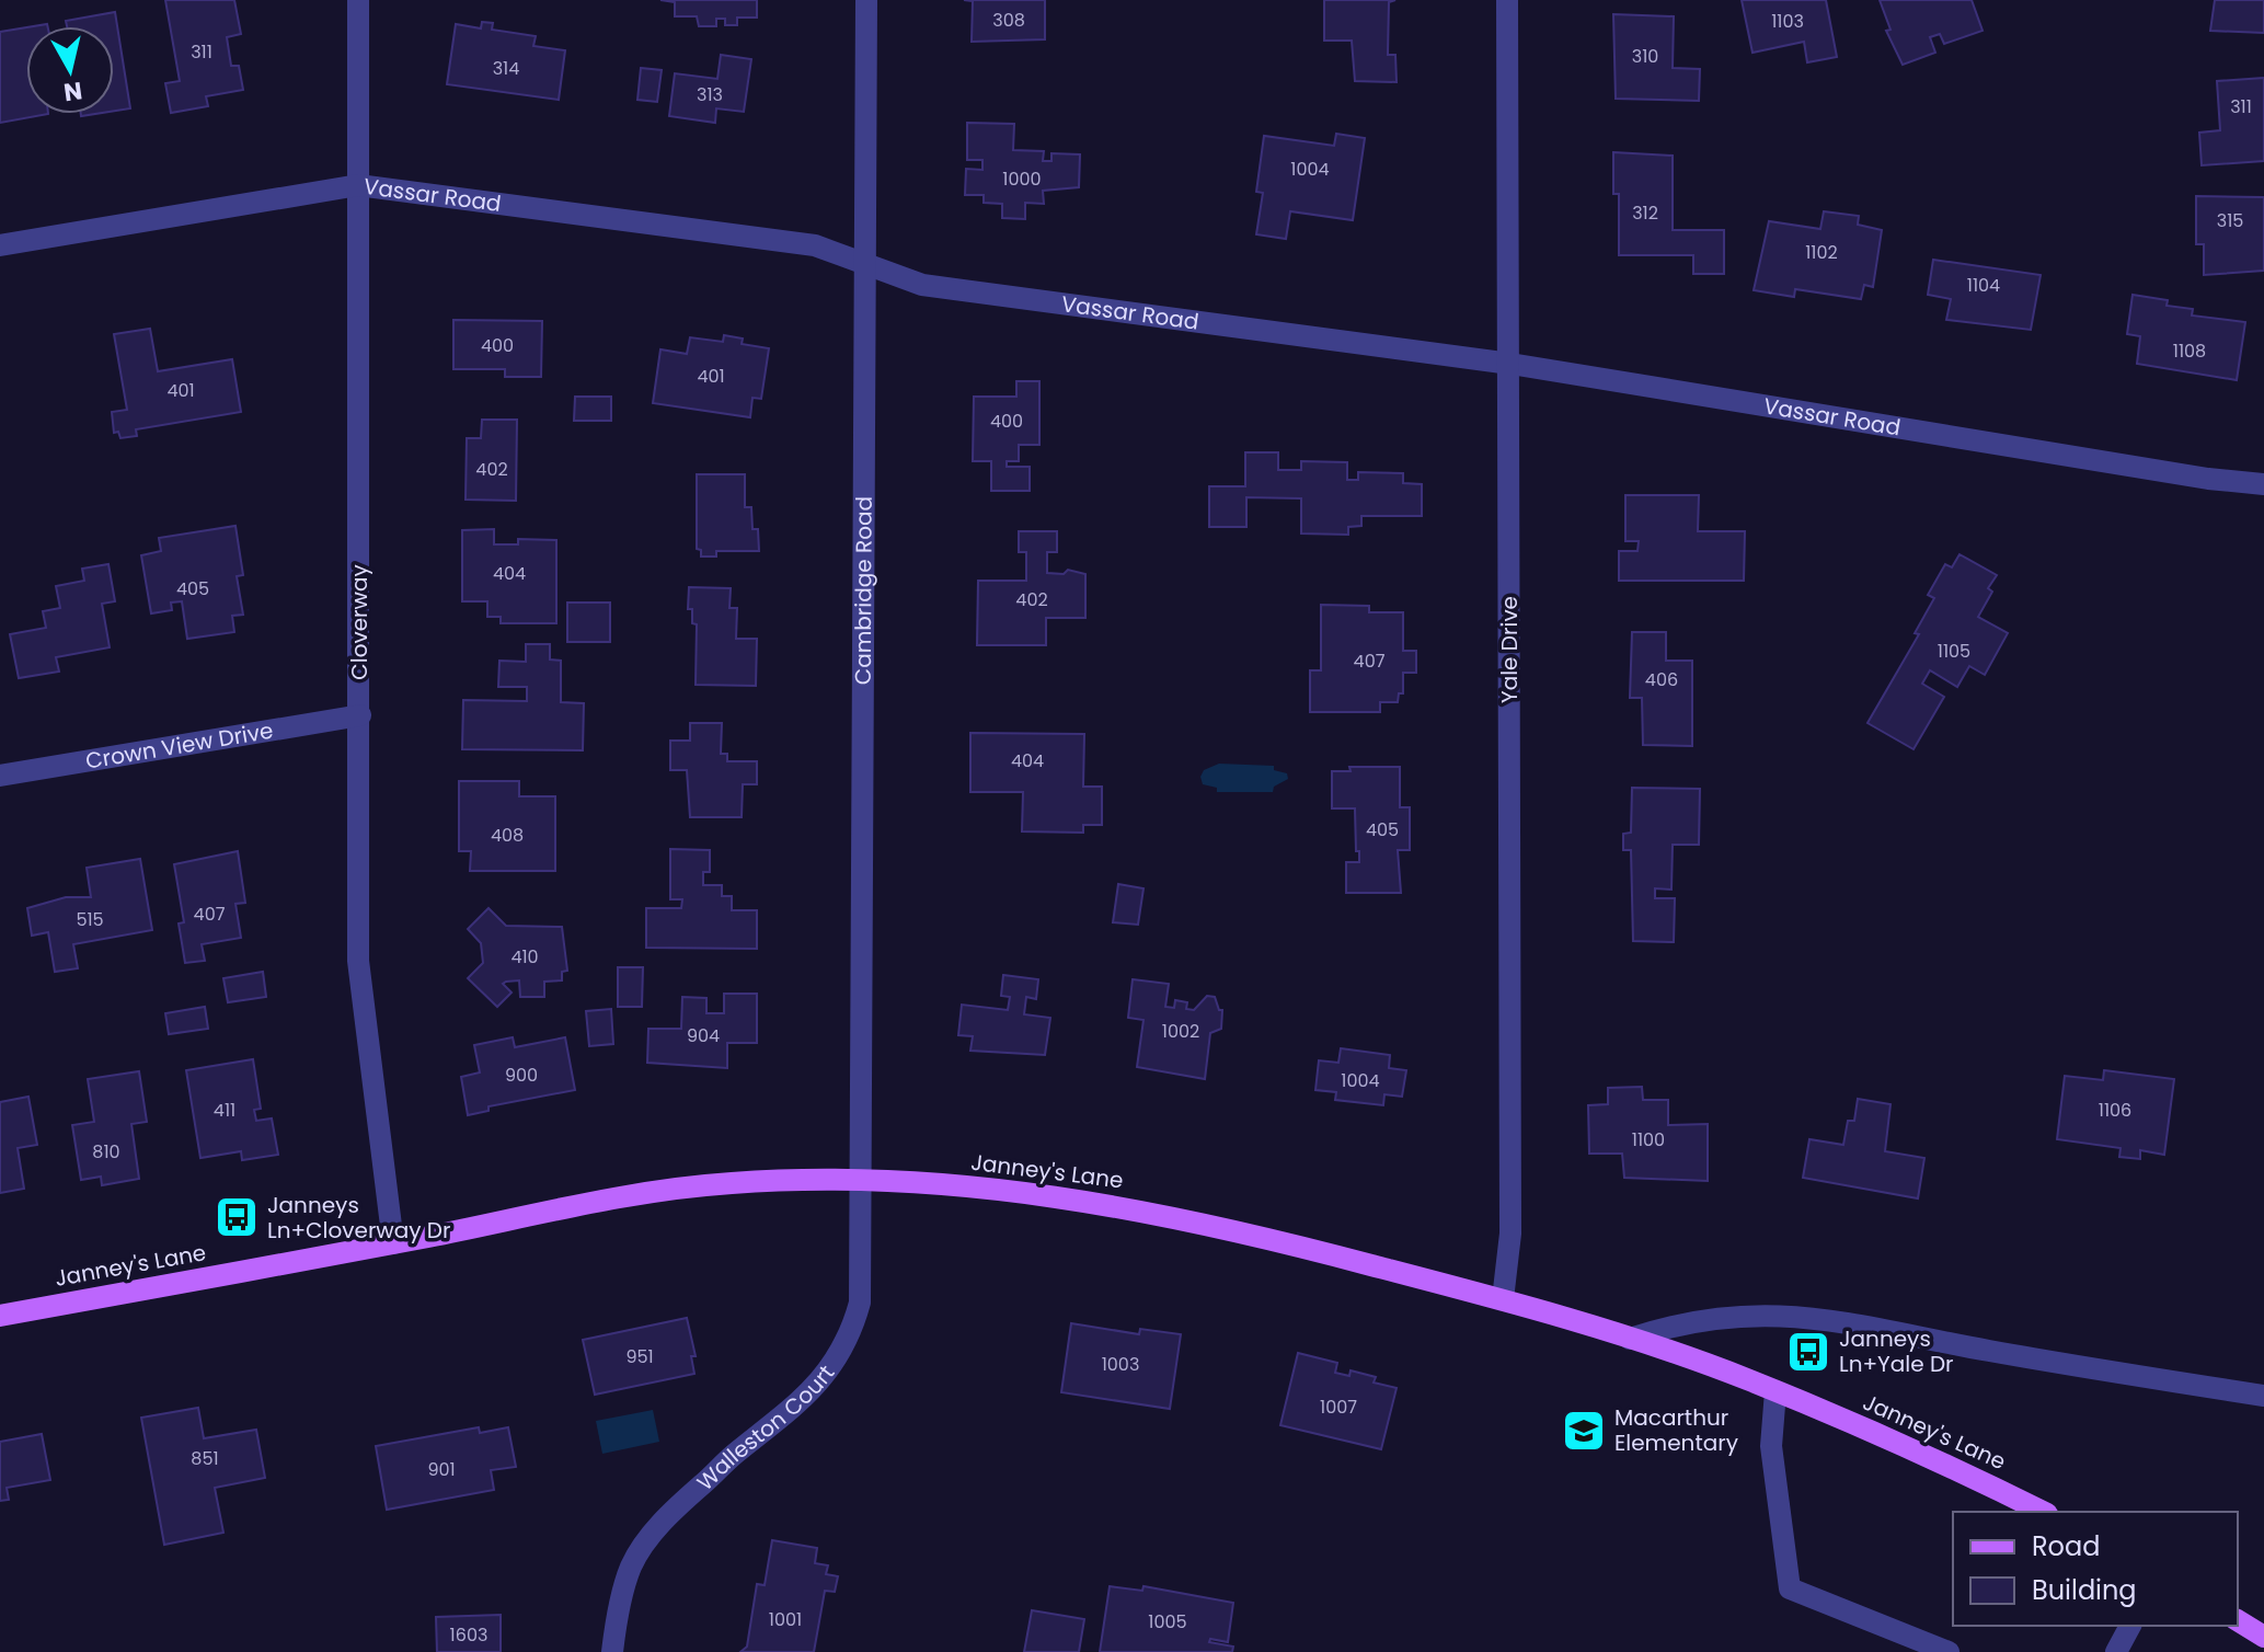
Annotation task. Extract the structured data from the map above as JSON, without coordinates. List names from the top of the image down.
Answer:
{
  "streets": {
    "main road": ["Janney's Lane"],
    "street": [
      "Vassar Road",
      "Cambridge Road",
      "Cloverway",
      "Yale Drive",
      "Crown View Drive",
      "Walleston Court"
    ]
  },
  "crossings": [
    ["Vassar Road", "Cambridge Road"],
    ["Vassar Road", "Cloverway"],
    ["Vassar Road", "Yale Drive"],
    ["Cambridge Road", "Janney's Lane"],
    ["Cambridge Road", "Walleston Court"],
    ["Cloverway", "Crown View Drive"],
    ["Cloverway", "Janney's Lane"],
    ["Yale Drive", "Janney's Lane"],
    ["Janney's Lane", "Walleston Court"]
  ],
  "places": {
    "bus stop": ["Janneys Ln+Cloverway Dr", "Janneys Ln+Yale Dr"],
    "school or university": ["Macarthur Elementary"]
  },
  "house_numbers": [
    "308",
    "1103",
    "311",
    "310",
    "314",
    "313",
    "311",
    "1004",
    "1000",
    "312",
    "315",
    "1102",
    "1104",
    "400",
    "1108",
    "401",
    "401",
    "400",
    "402",
    "404",
    "405",
    "402",
    "1105",
    "407",
    "406",
    "404",
    "405",
    "408",
    "407",
    "515",
    "410",
    "1002",
    "904",
    "900",
    "1004",
    "411",
    "1106",
    "1100",
    "810",
    "951",
    "1003",
    "1007",
    "851",
    "901",
    "1001",
    "1005",
    "1603"
  ],
  "legend": ["Road", "Building"],
  "north": "bottom"
}
